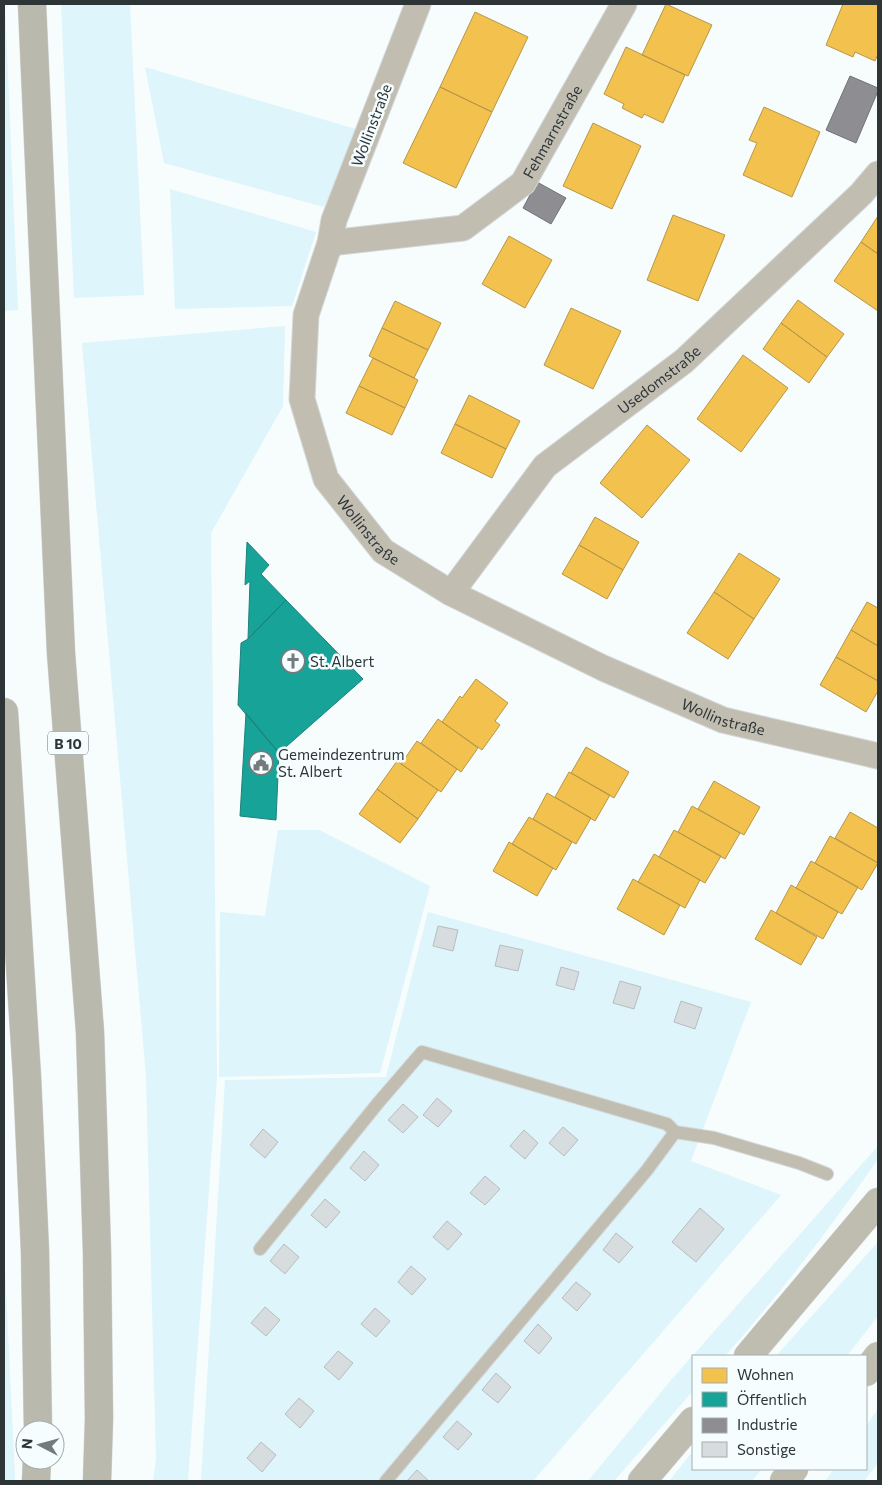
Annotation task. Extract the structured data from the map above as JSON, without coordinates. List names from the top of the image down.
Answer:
{
  "streets": {
    "highway": ["B 10"],
    "street": ["Wollinstraße", "Fehmarnstraße", "Usedomstraße"]
  },
  "crossings": [
    ["Wollinstraße", "Fehmarnstraße"],
    ["Wollinstraße", "Usedomstraße"]
  ],
  "places": {
    "church": ["St. Albert"],
    "public building": ["Gemeindezentrum St. Albert"]
  },
  "legend": [
    "Wohnen",
    "Öffentlich",
    "Industrie",
    "Sonstige"
  ],
  "north": "left"
}
